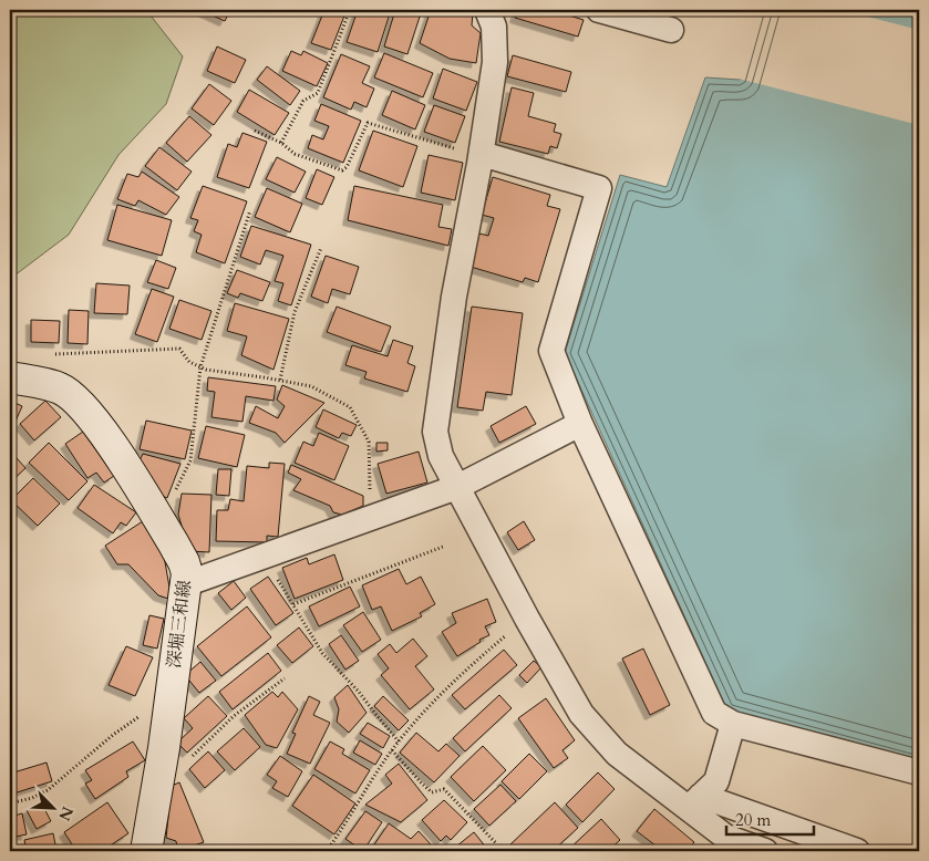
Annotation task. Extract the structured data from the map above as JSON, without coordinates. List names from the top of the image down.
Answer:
{
  "streets": {
    "main road": ["深堀三和線"]
  },
  "scale_bar": "20 m",
  "north": "bottom right"
}
